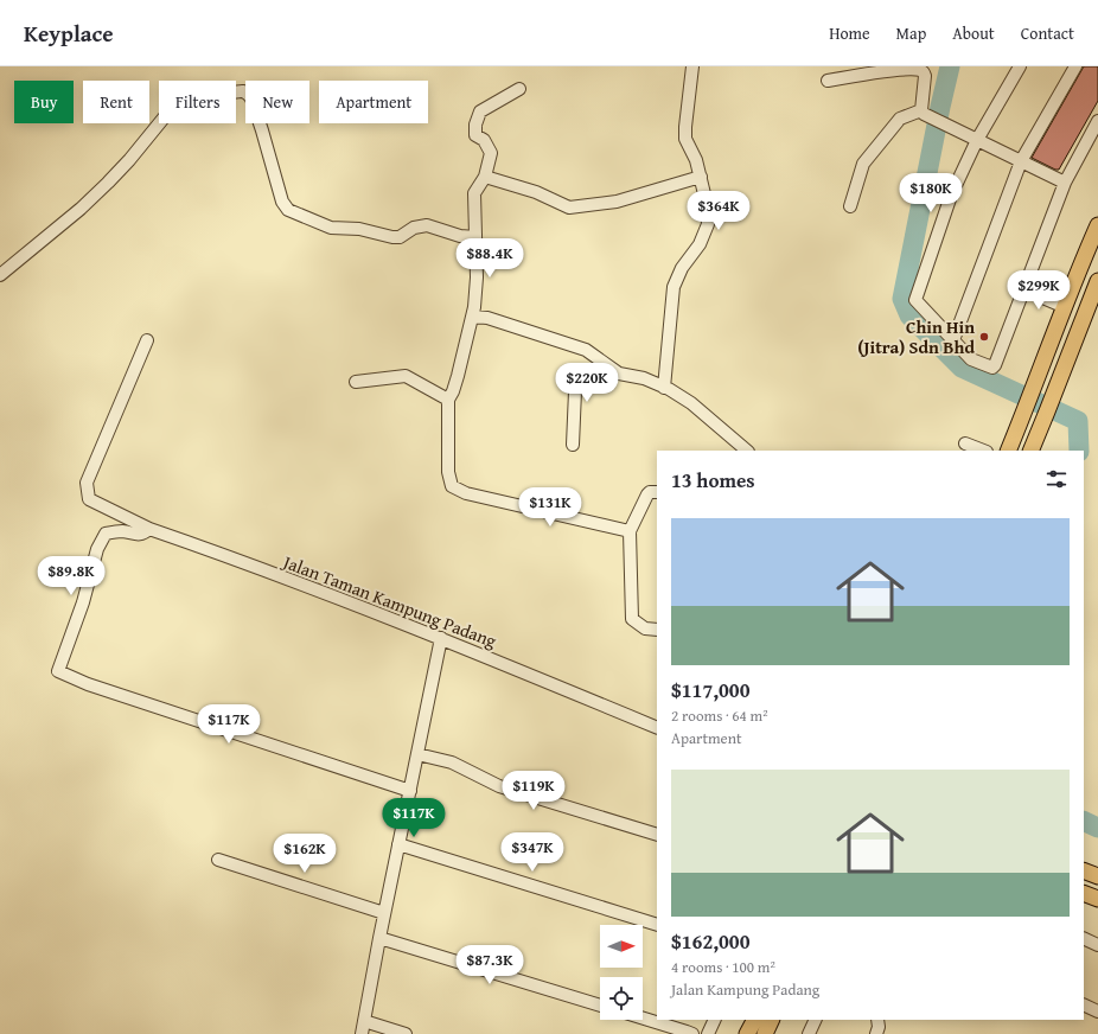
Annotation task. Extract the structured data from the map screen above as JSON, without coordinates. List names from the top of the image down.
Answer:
{
  "streets": {
    "street": ["Jalan Taman Kampung Padang"]
  },
  "places": ["Chin Hin (Jitra) Sdn Bhd"],
  "north": "right",
  "page": {
    "header": "Keyplace",
    "nav": [
      "Home",
      "Map",
      "About",
      "Contact"
    ],
    "chip": [
      "Buy",
      "Rent",
      "Filters",
      "New",
      "Apartment"
    ],
    "price": [
      "$180K",
      "$364K",
      "$88.4K",
      "$299K",
      "$220K",
      "$131K",
      "$89.8K",
      "$117K",
      "$119K",
      "$117K",
      "$347K",
      "$162K",
      "$87.3K"
    ],
    "heading": "13 homes",
    "list": [
      {
        "name": "$117,000",
        "note": "2 rooms · 64 m² · Apartment"
      },
      {
        "name": "$162,000",
        "note": "4 rooms · 100 m² · Jalan Kampung Padang"
      }
    ]
  }
}
